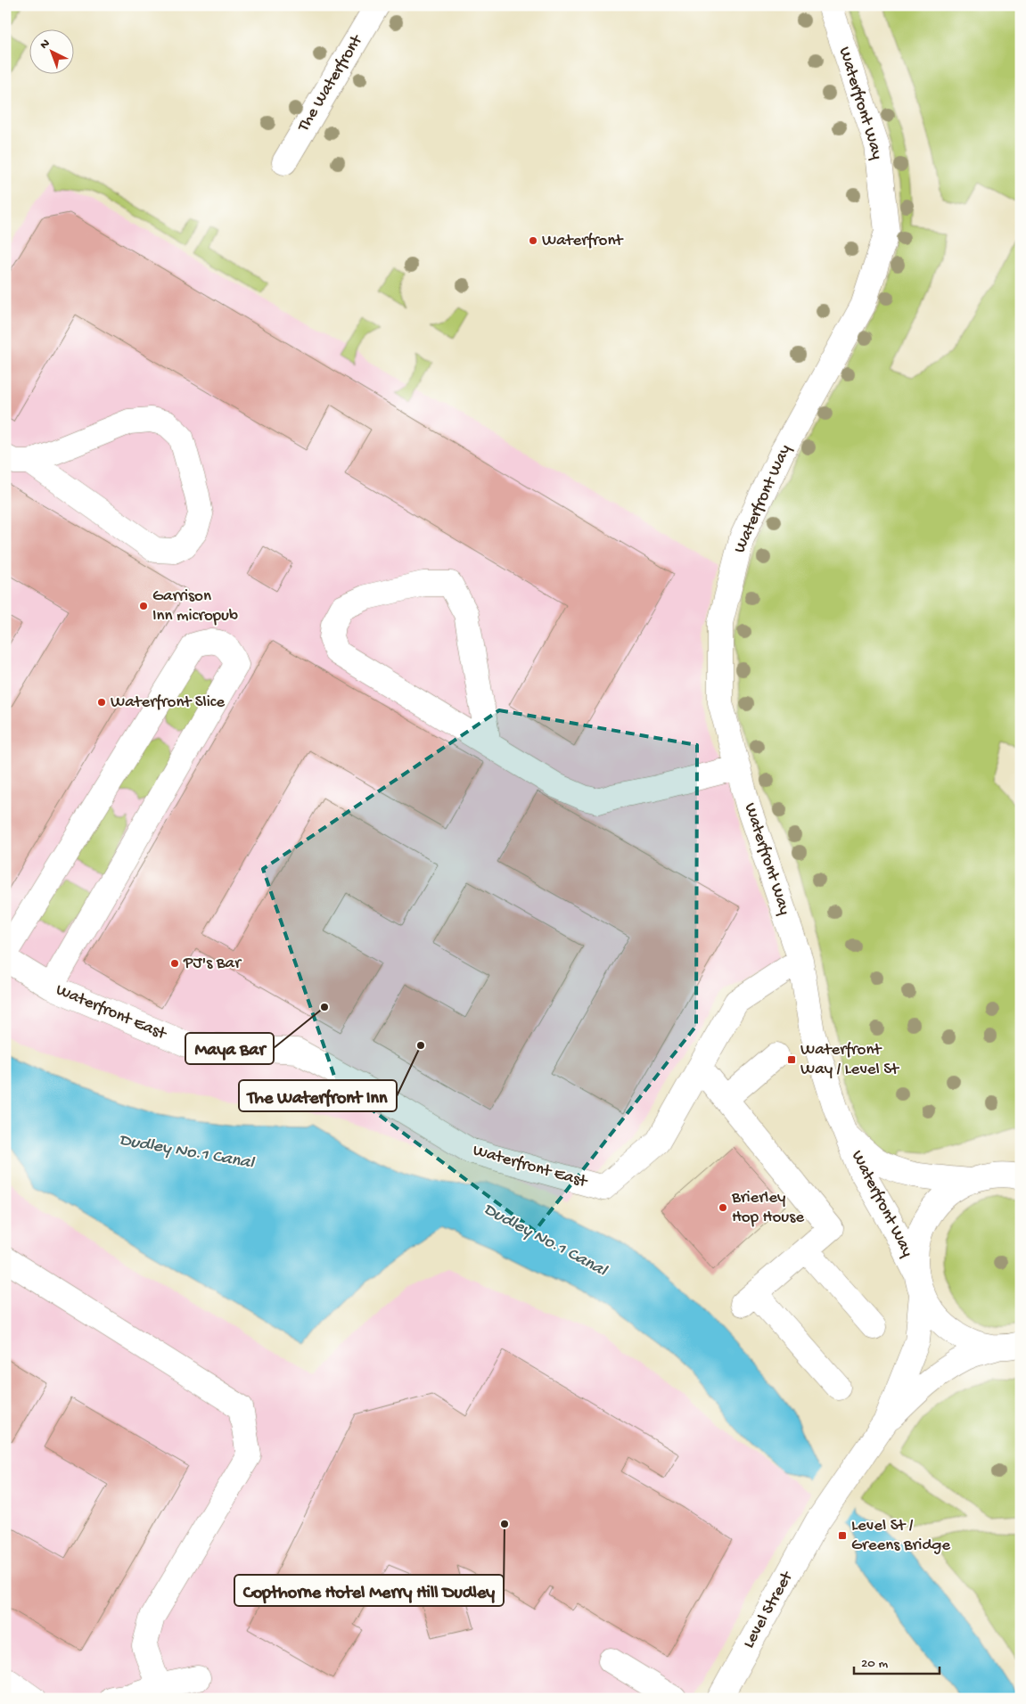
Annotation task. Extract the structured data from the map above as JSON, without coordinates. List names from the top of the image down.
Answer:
{
  "streets": {
    "street": [
      "The Waterfront",
      "Waterfront Way",
      "Waterfront East",
      "Level Street"
    ]
  },
  "crossings": [
    ["Waterfront Way", "Waterfront East"]
  ],
  "water": ["Dudley No.1 Canal"],
  "places": {
    "other": [
      "Waterfront",
      "Garrison Inn micropub",
      "Waterfront Slice",
      "PJ's Bar",
      "Maya Bar",
      "The Waterfront Inn",
      "Brierley Hop House",
      "Copthorne Hotel Merry Hill Dudley"
    ],
    "transit": ["Waterfront Way / Level St", "Level St / Greens Bridge"]
  },
  "scale_bar": "20 m",
  "north": "top left"
}
